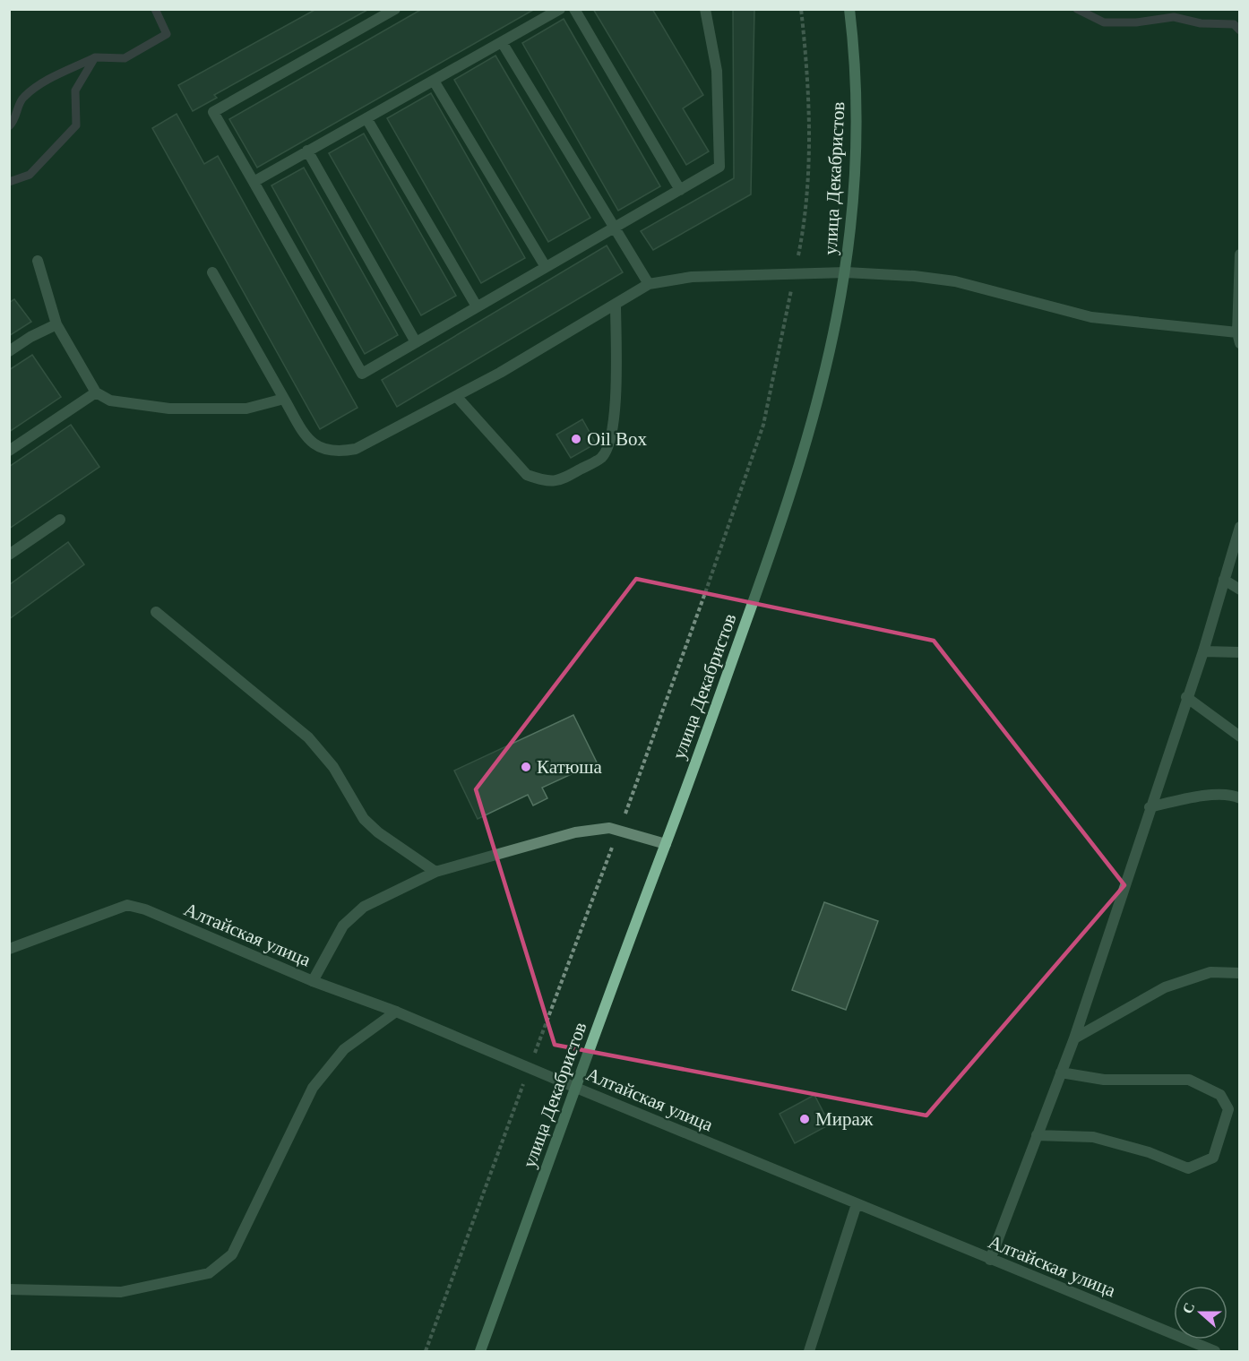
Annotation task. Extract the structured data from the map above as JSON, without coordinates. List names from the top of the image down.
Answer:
{
  "streets": {
    "main road": ["улица Декабристов"],
    "street": ["Алтайская улица"]
  },
  "crossings": [
    ["улица Декабристов", "Алтайская улица"]
  ],
  "places": ["Oil Box", "Катюша", "Мираж"],
  "north": "left"
}
